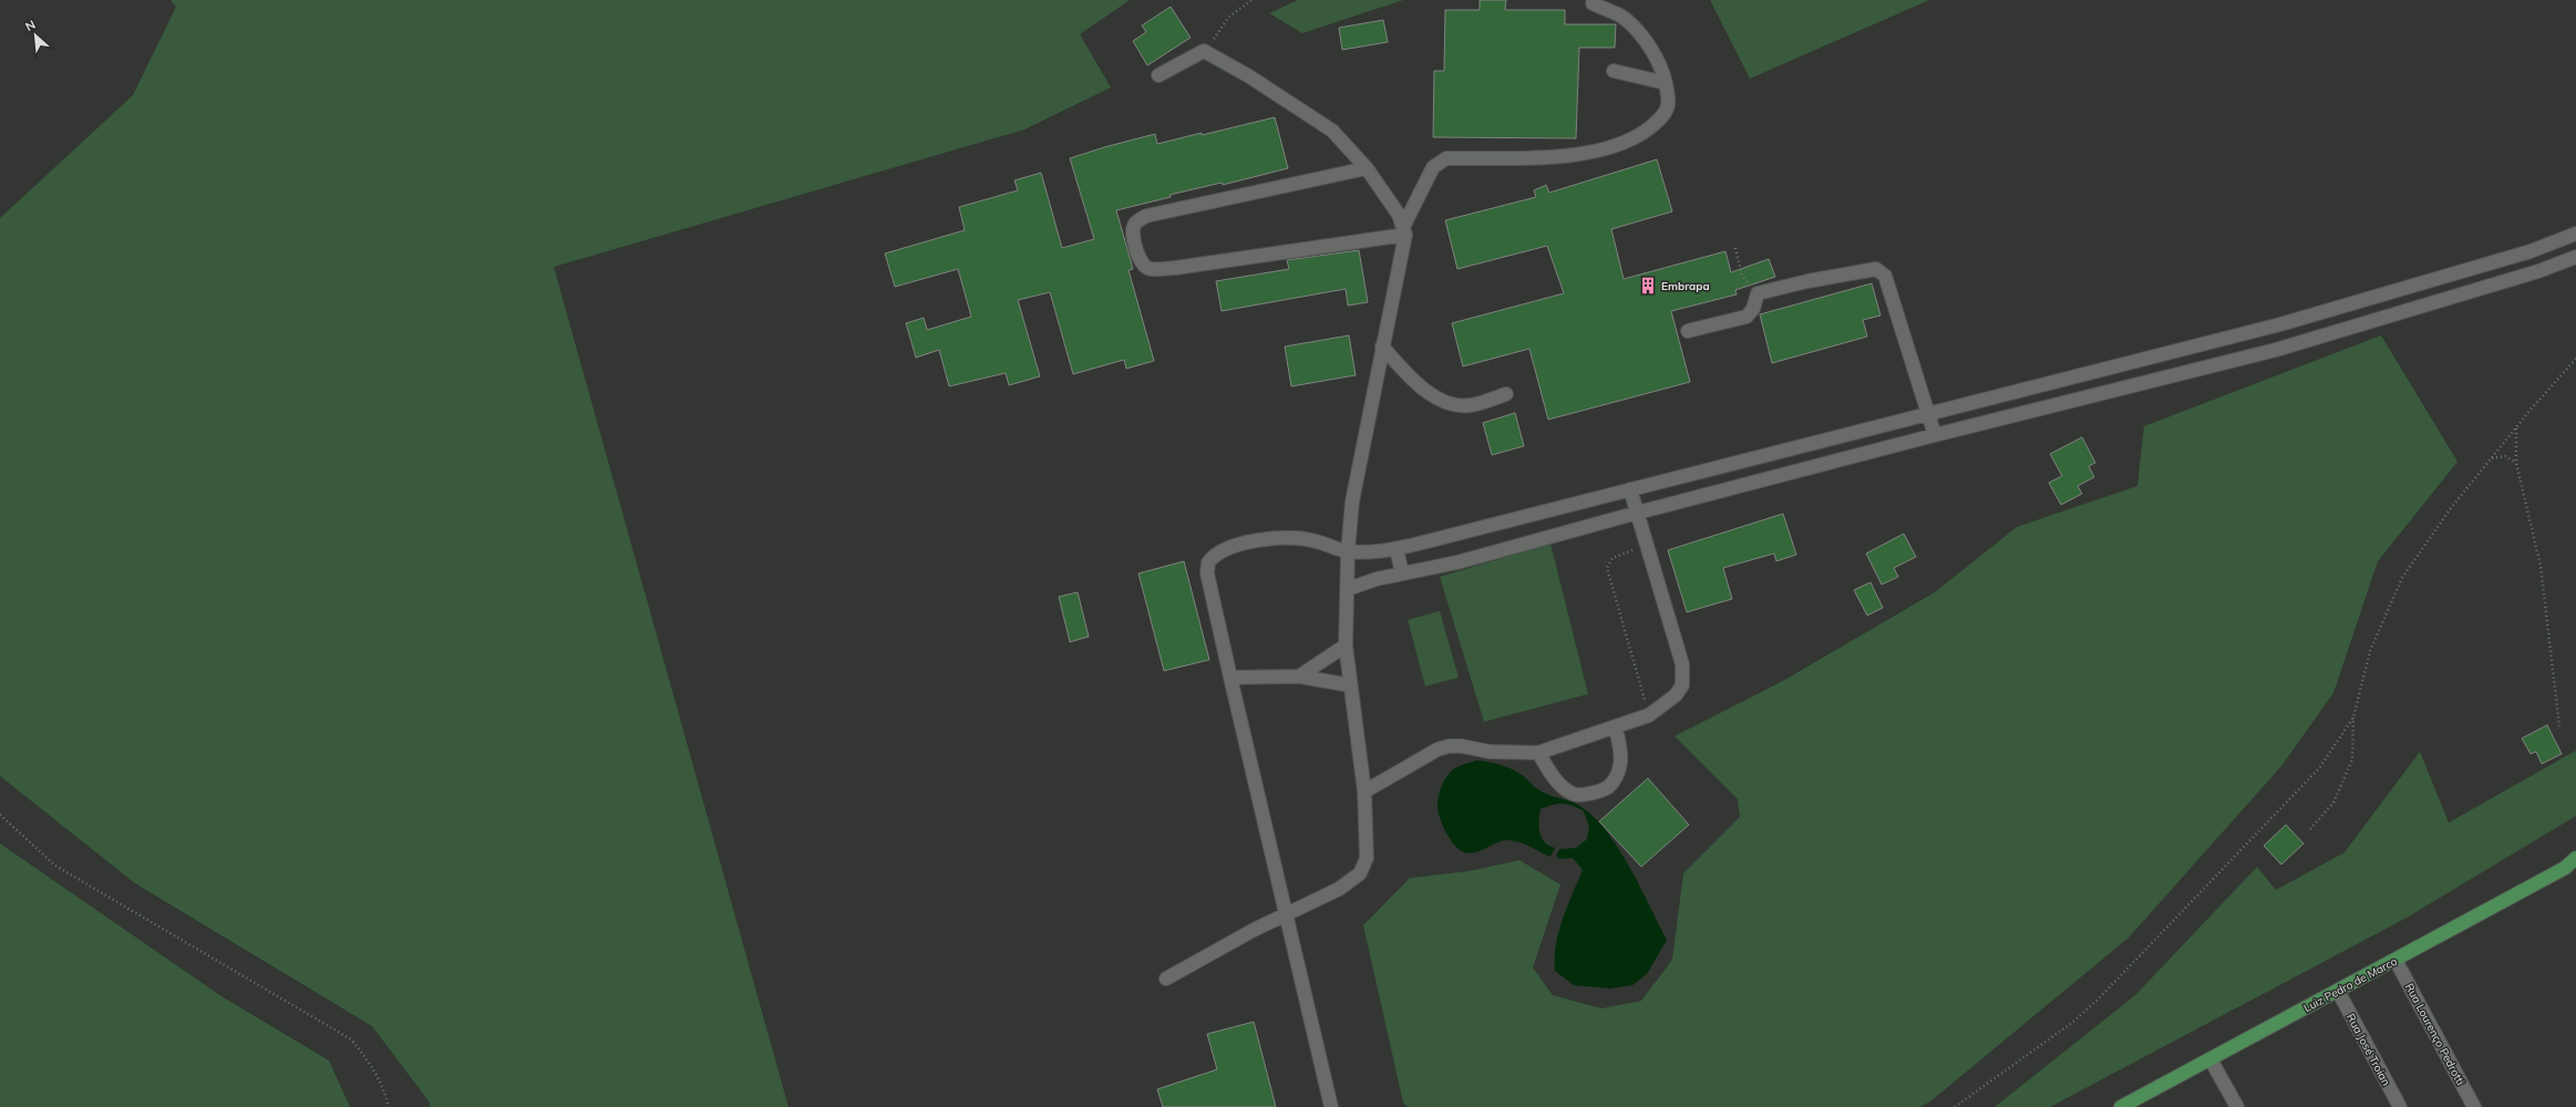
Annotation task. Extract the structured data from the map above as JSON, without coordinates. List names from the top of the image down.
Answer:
{
  "streets": {
    "main road": ["Luiz Pedro de Marco"],
    "street": ["Rua Lourenço Pedrotti", "Rua José Troian"]
  },
  "crossings": [
    ["Luiz Pedro de Marco", "Rua Lourenço Pedrotti"],
    ["Luiz Pedro de Marco", "Rua José Troian"]
  ],
  "places": {
    "building": ["Embrapa"]
  },
  "north": "top left"
}
